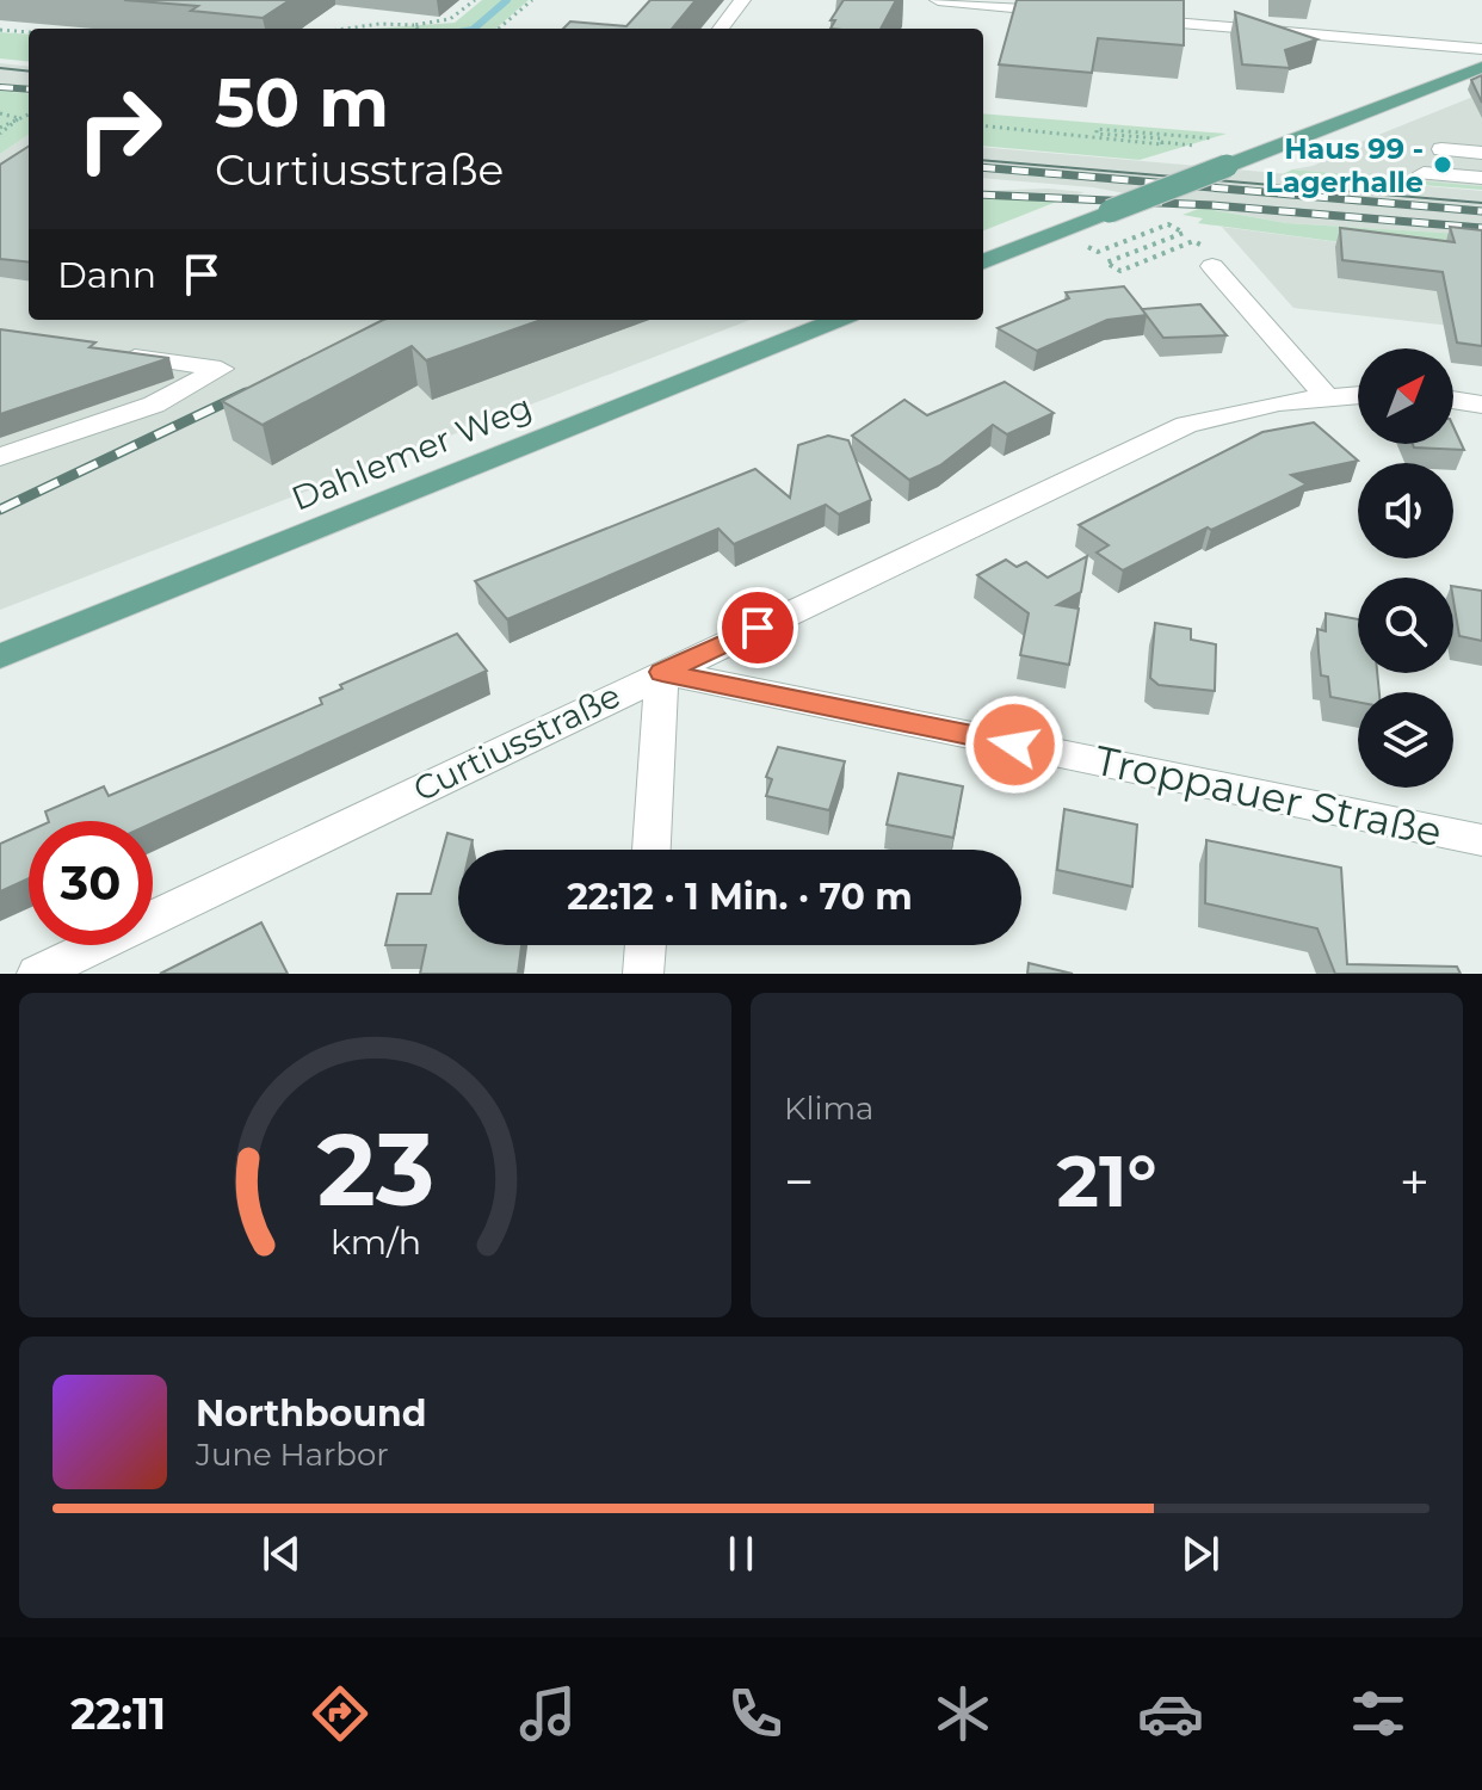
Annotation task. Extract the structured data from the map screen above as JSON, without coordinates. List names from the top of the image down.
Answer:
{
  "streets": {
    "main road": ["Dahlemer Weg"],
    "street": ["Curtiusstraße", "Troppauer Straße"]
  },
  "crossings": [
    ["Curtiusstraße", "Troppauer Straße"]
  ],
  "places": ["Haus 99 - Lagerhalle"],
  "north": "top right",
  "page": {
    "turn": ["50 m", "Curtiusstraße"],
    "then": "Dann",
    "limit": "30",
    "trip": "22:12 · 1 Min. · 70 m",
    "tile": "Klima",
    "heat": ["−", "21°", "+"],
    "song": ["Northbound", "June Harbor"],
    "tabs": "22:11",
    "gauge": ["23", "km/h"]
  }
}
